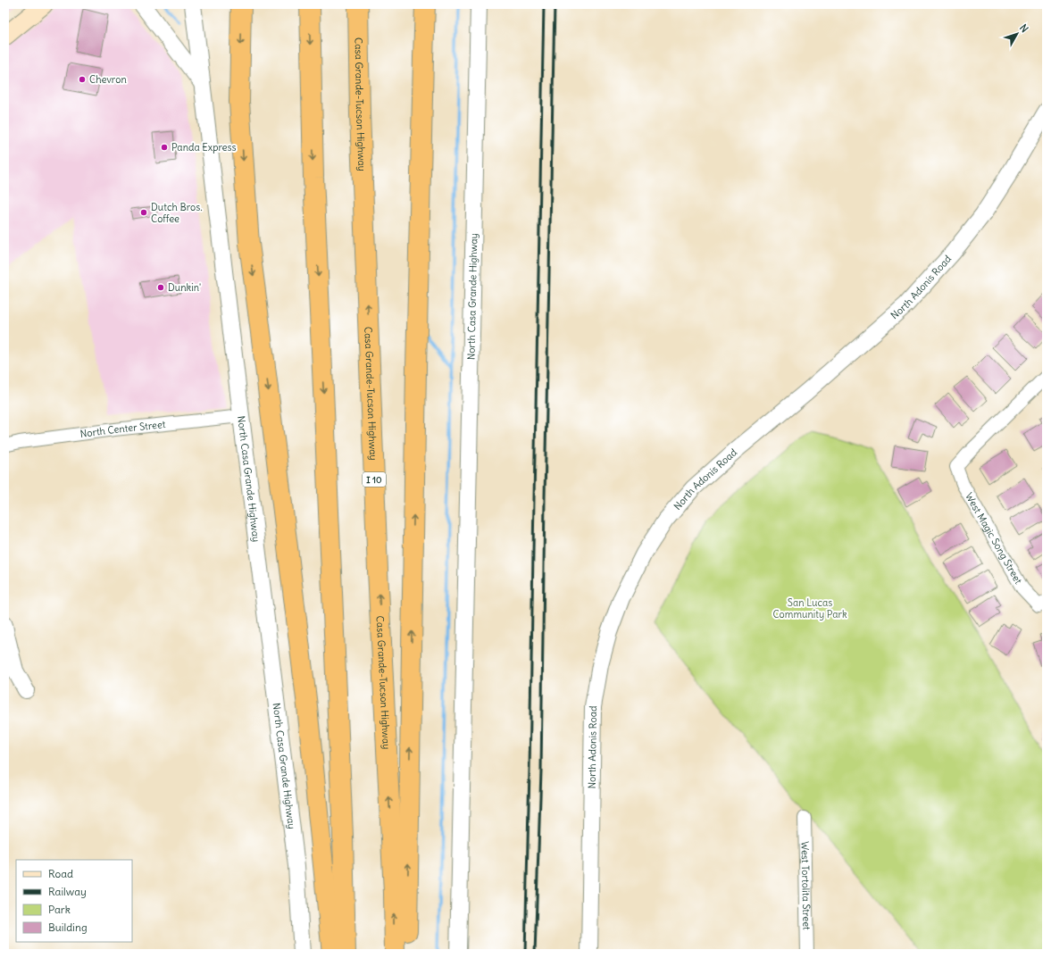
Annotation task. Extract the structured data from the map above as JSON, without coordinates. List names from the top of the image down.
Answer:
{
  "streets": {
    "highway": ["Casa Grande-Tucson Highway", "I 10"],
    "street": [
      "North Adonis Road",
      "North Casa Grande Highway",
      "North Center Street",
      "West Magic Song Street",
      "West Tortolita Street"
    ]
  },
  "crossings": [
    ["North Casa Grande Highway", "North Center Street"]
  ],
  "parks": ["San Lucas Community Park"],
  "places": [
    "Chevron",
    "Panda Express",
    "Dutch Bros. Coffee",
    "Dunkin'"
  ],
  "legend": [
    "Road",
    "Railway",
    "Park",
    "Building"
  ],
  "north": "top right"
}
